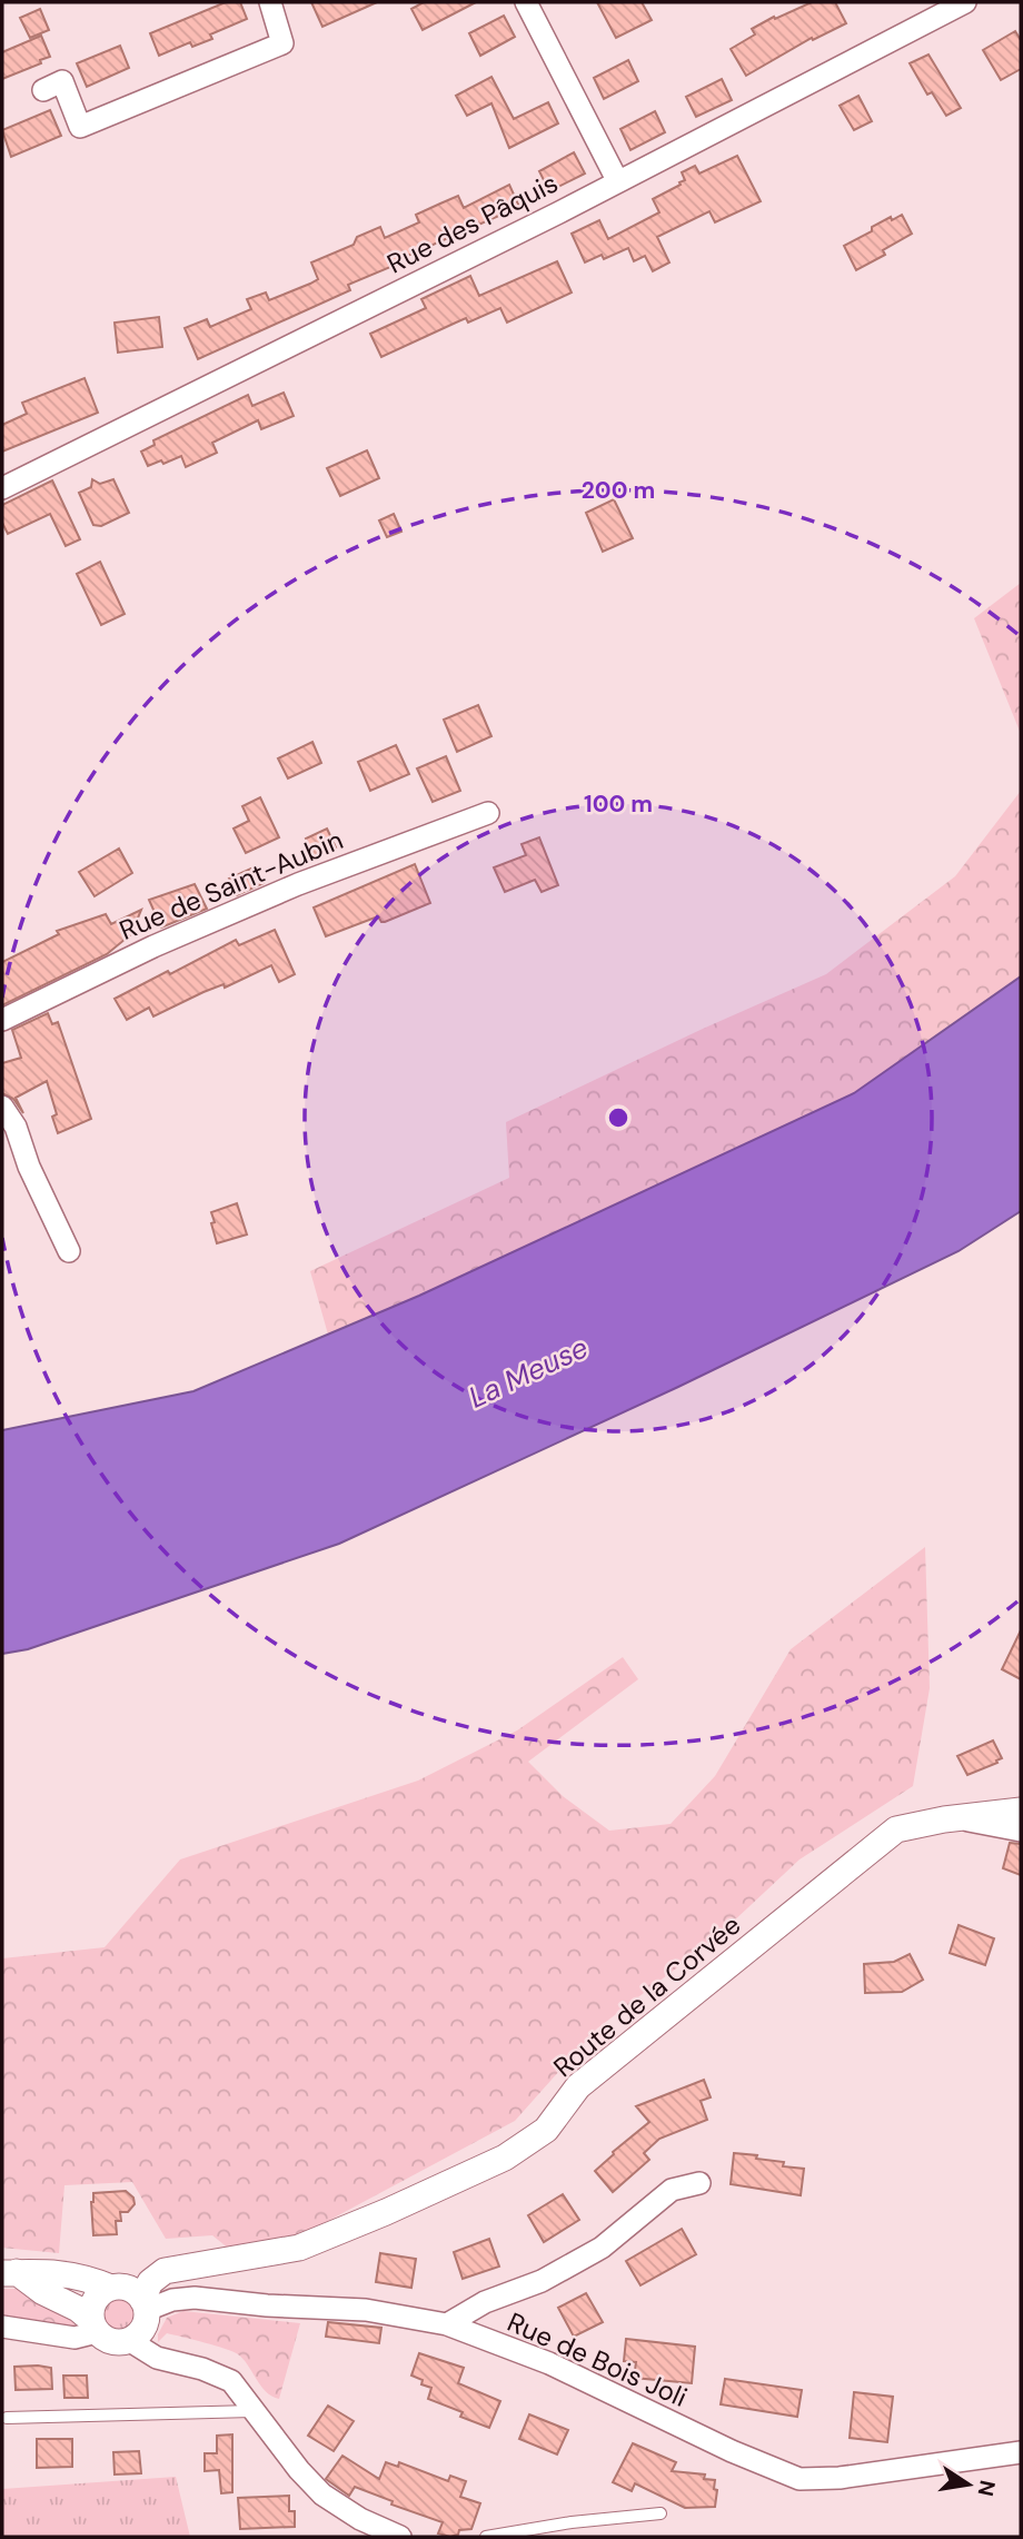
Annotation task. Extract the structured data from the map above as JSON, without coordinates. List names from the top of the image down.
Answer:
{
  "streets": {
    "street": [
      "Rue des Pâquis",
      "Rue de Saint-Aubin",
      "Route de la Corvée",
      "Rue de Bois Joli"
    ]
  },
  "crossings": [
    ["Route de la Corvée", "Rue de Bois Joli"]
  ],
  "water": ["La Meuse"],
  "north": "right",
  "rings": ["200 m", "100 m"]
}
